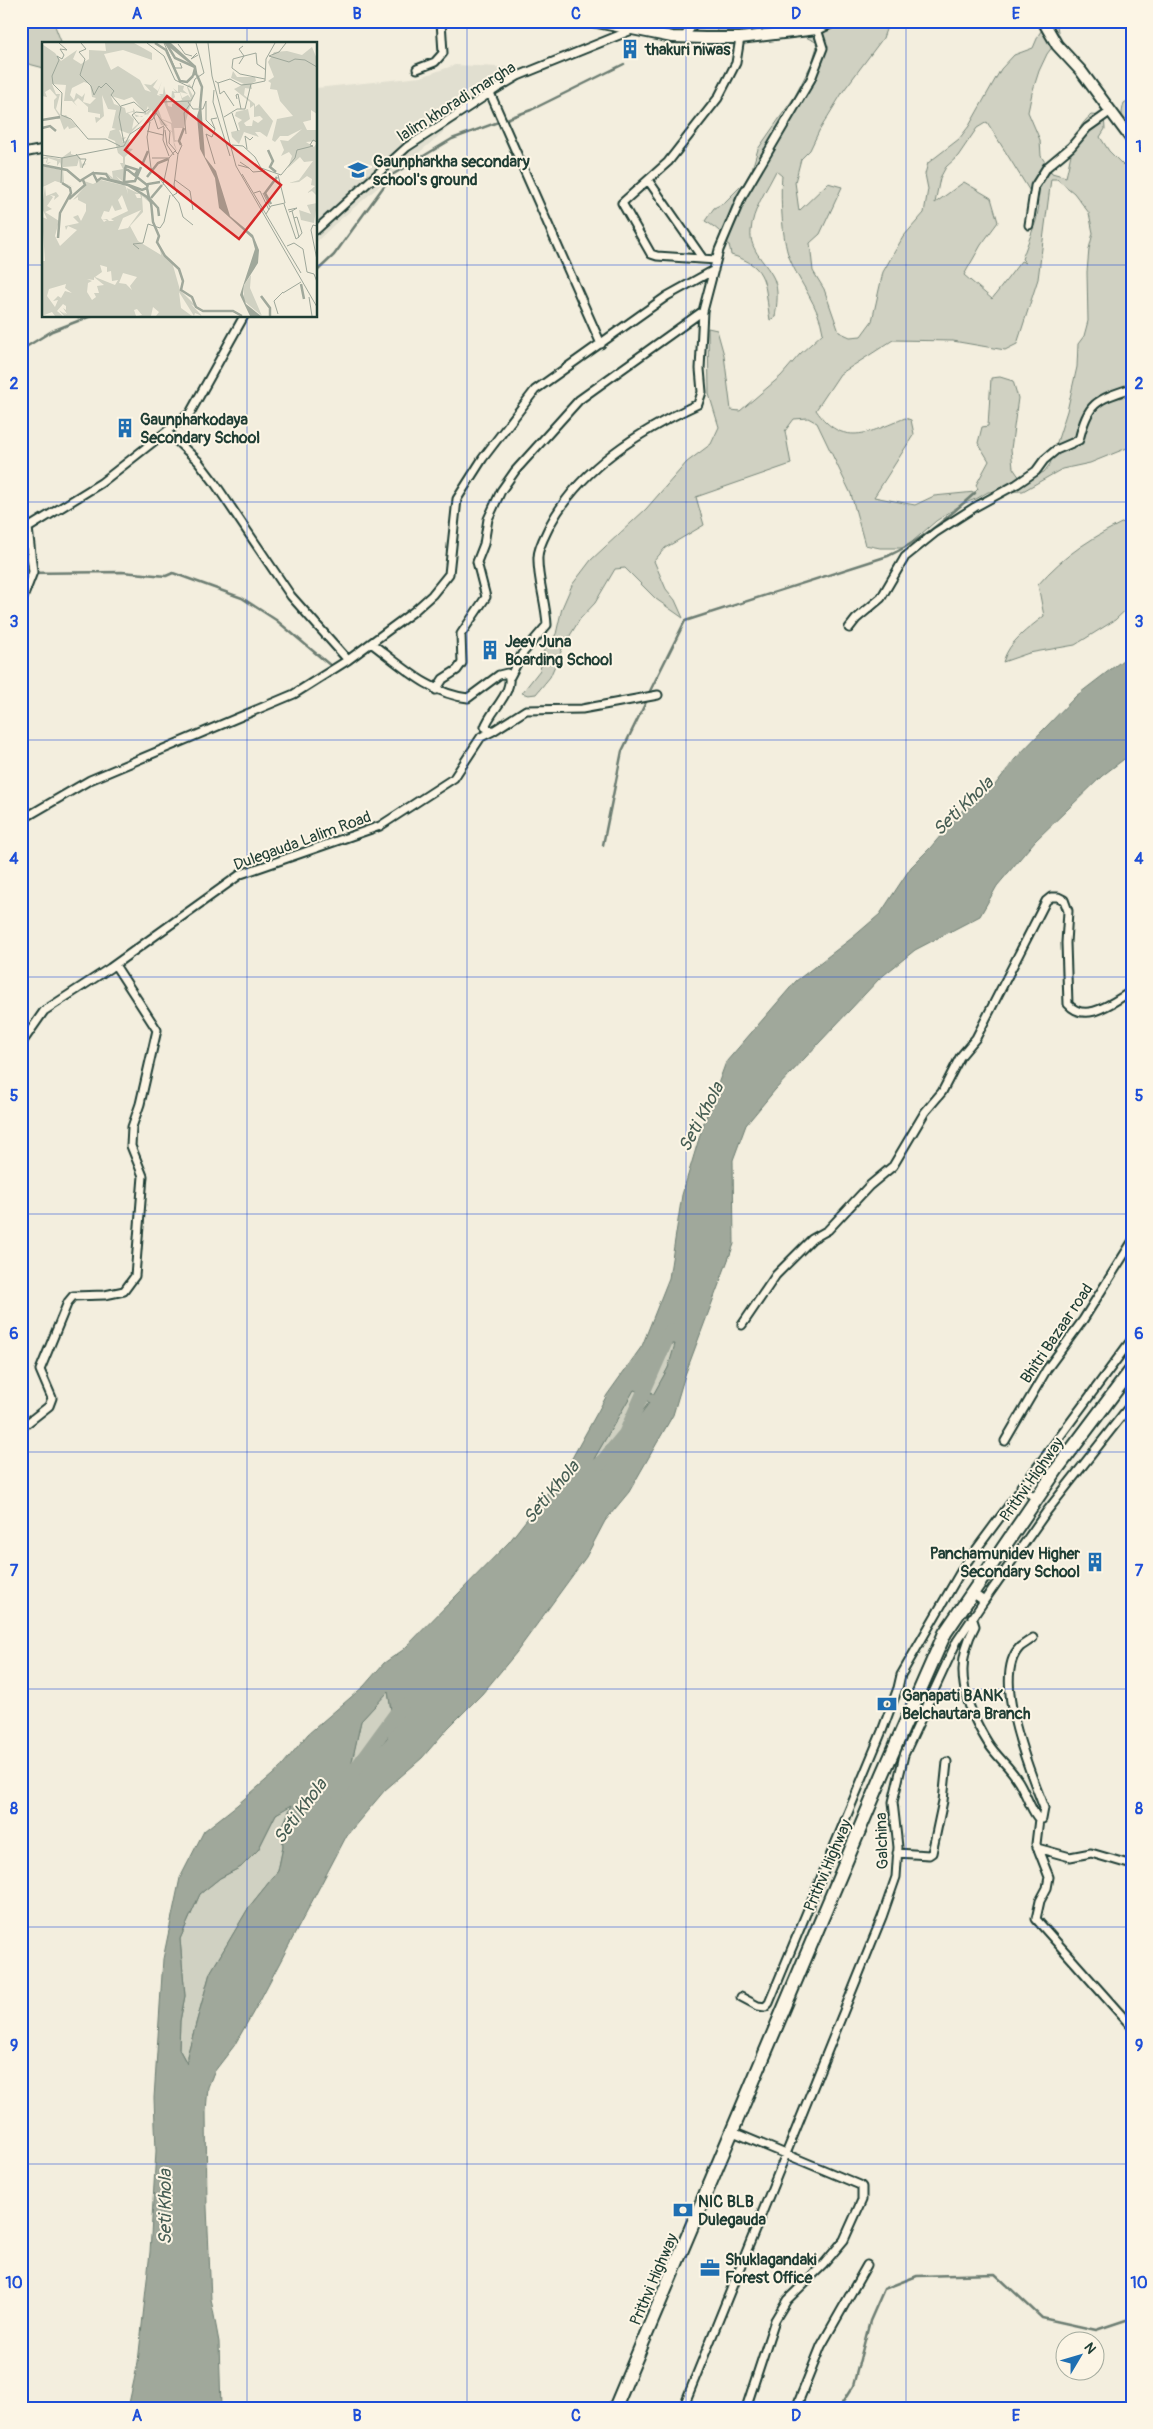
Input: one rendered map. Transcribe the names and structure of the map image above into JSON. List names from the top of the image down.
{
  "streets": {
    "highway": ["Prithvi Highway"],
    "street": [
      "lalim khoradi margha",
      "Dulegauda Lalim Road",
      "Bhitri Bazaar road",
      "Galchina"
    ]
  },
  "water": ["Seti Khola"],
  "places": {
    "building": [
      "thakuri niwas",
      "Gaunpharkodaya Secondary School",
      "Jeev Juna Boarding School",
      "Panchamunidev Higher Secondary School"
    ],
    "school or university": ["Gaunpharkha secondary school's ground"],
    "bank": ["Ganapati BANK Belchautara Branch", "NIC BLB Dulegauda"],
    "office": ["Shuklagandaki Forest Office"]
  },
  "north": "top right",
  "grid": {
    "columns": [
      "A",
      "B",
      "C",
      "D",
      "E"
    ],
    "rows": [
      "1",
      "2",
      "3",
      "4",
      "5",
      "6",
      "7",
      "8",
      "9",
      "10"
    ]
  }
}
